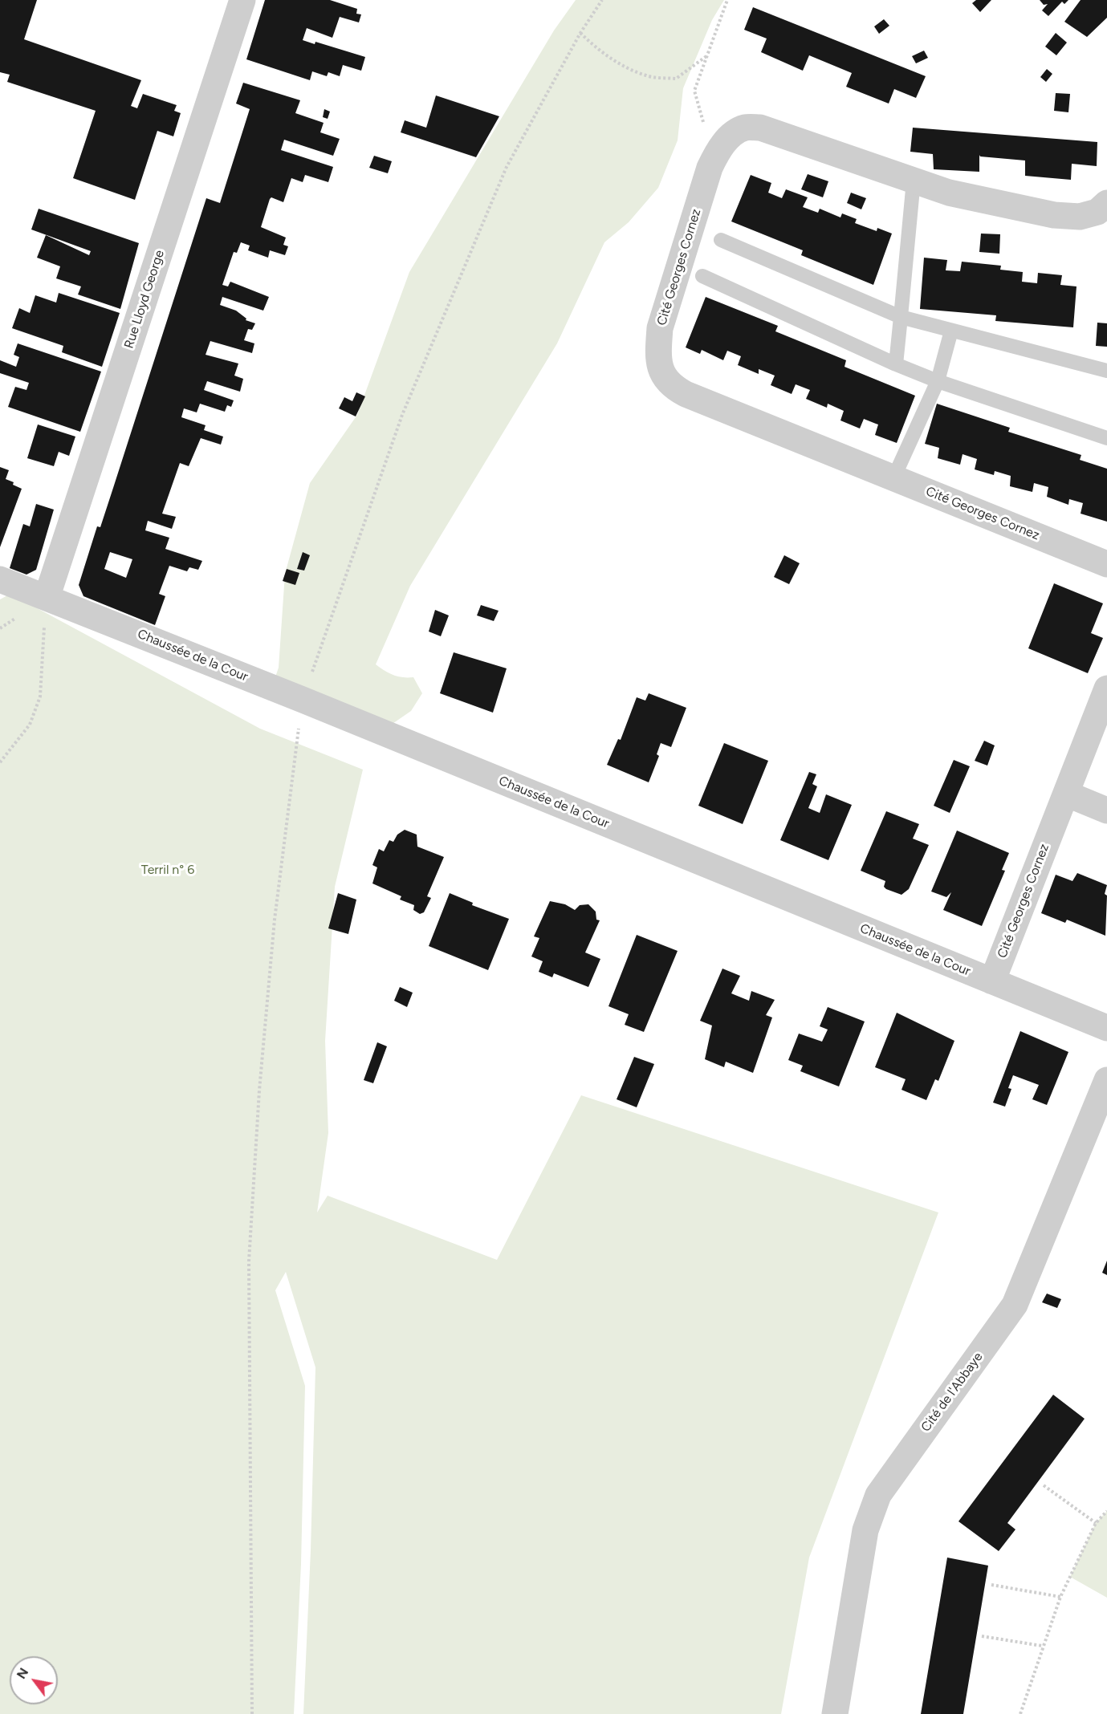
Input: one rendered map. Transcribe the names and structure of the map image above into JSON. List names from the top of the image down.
{
  "streets": {
    "street": [
      "Cité Georges Cornez",
      "Rue Lloyd George",
      "Chaussée de la Cour",
      "Cité de l'Abbaye"
    ]
  },
  "crossings": [
    ["Cité Georges Cornez", "Chaussée de la Cour"],
    ["Rue Lloyd George", "Chaussée de la Cour"]
  ],
  "parks": ["Terril n° 6"],
  "north": "top left"
}
